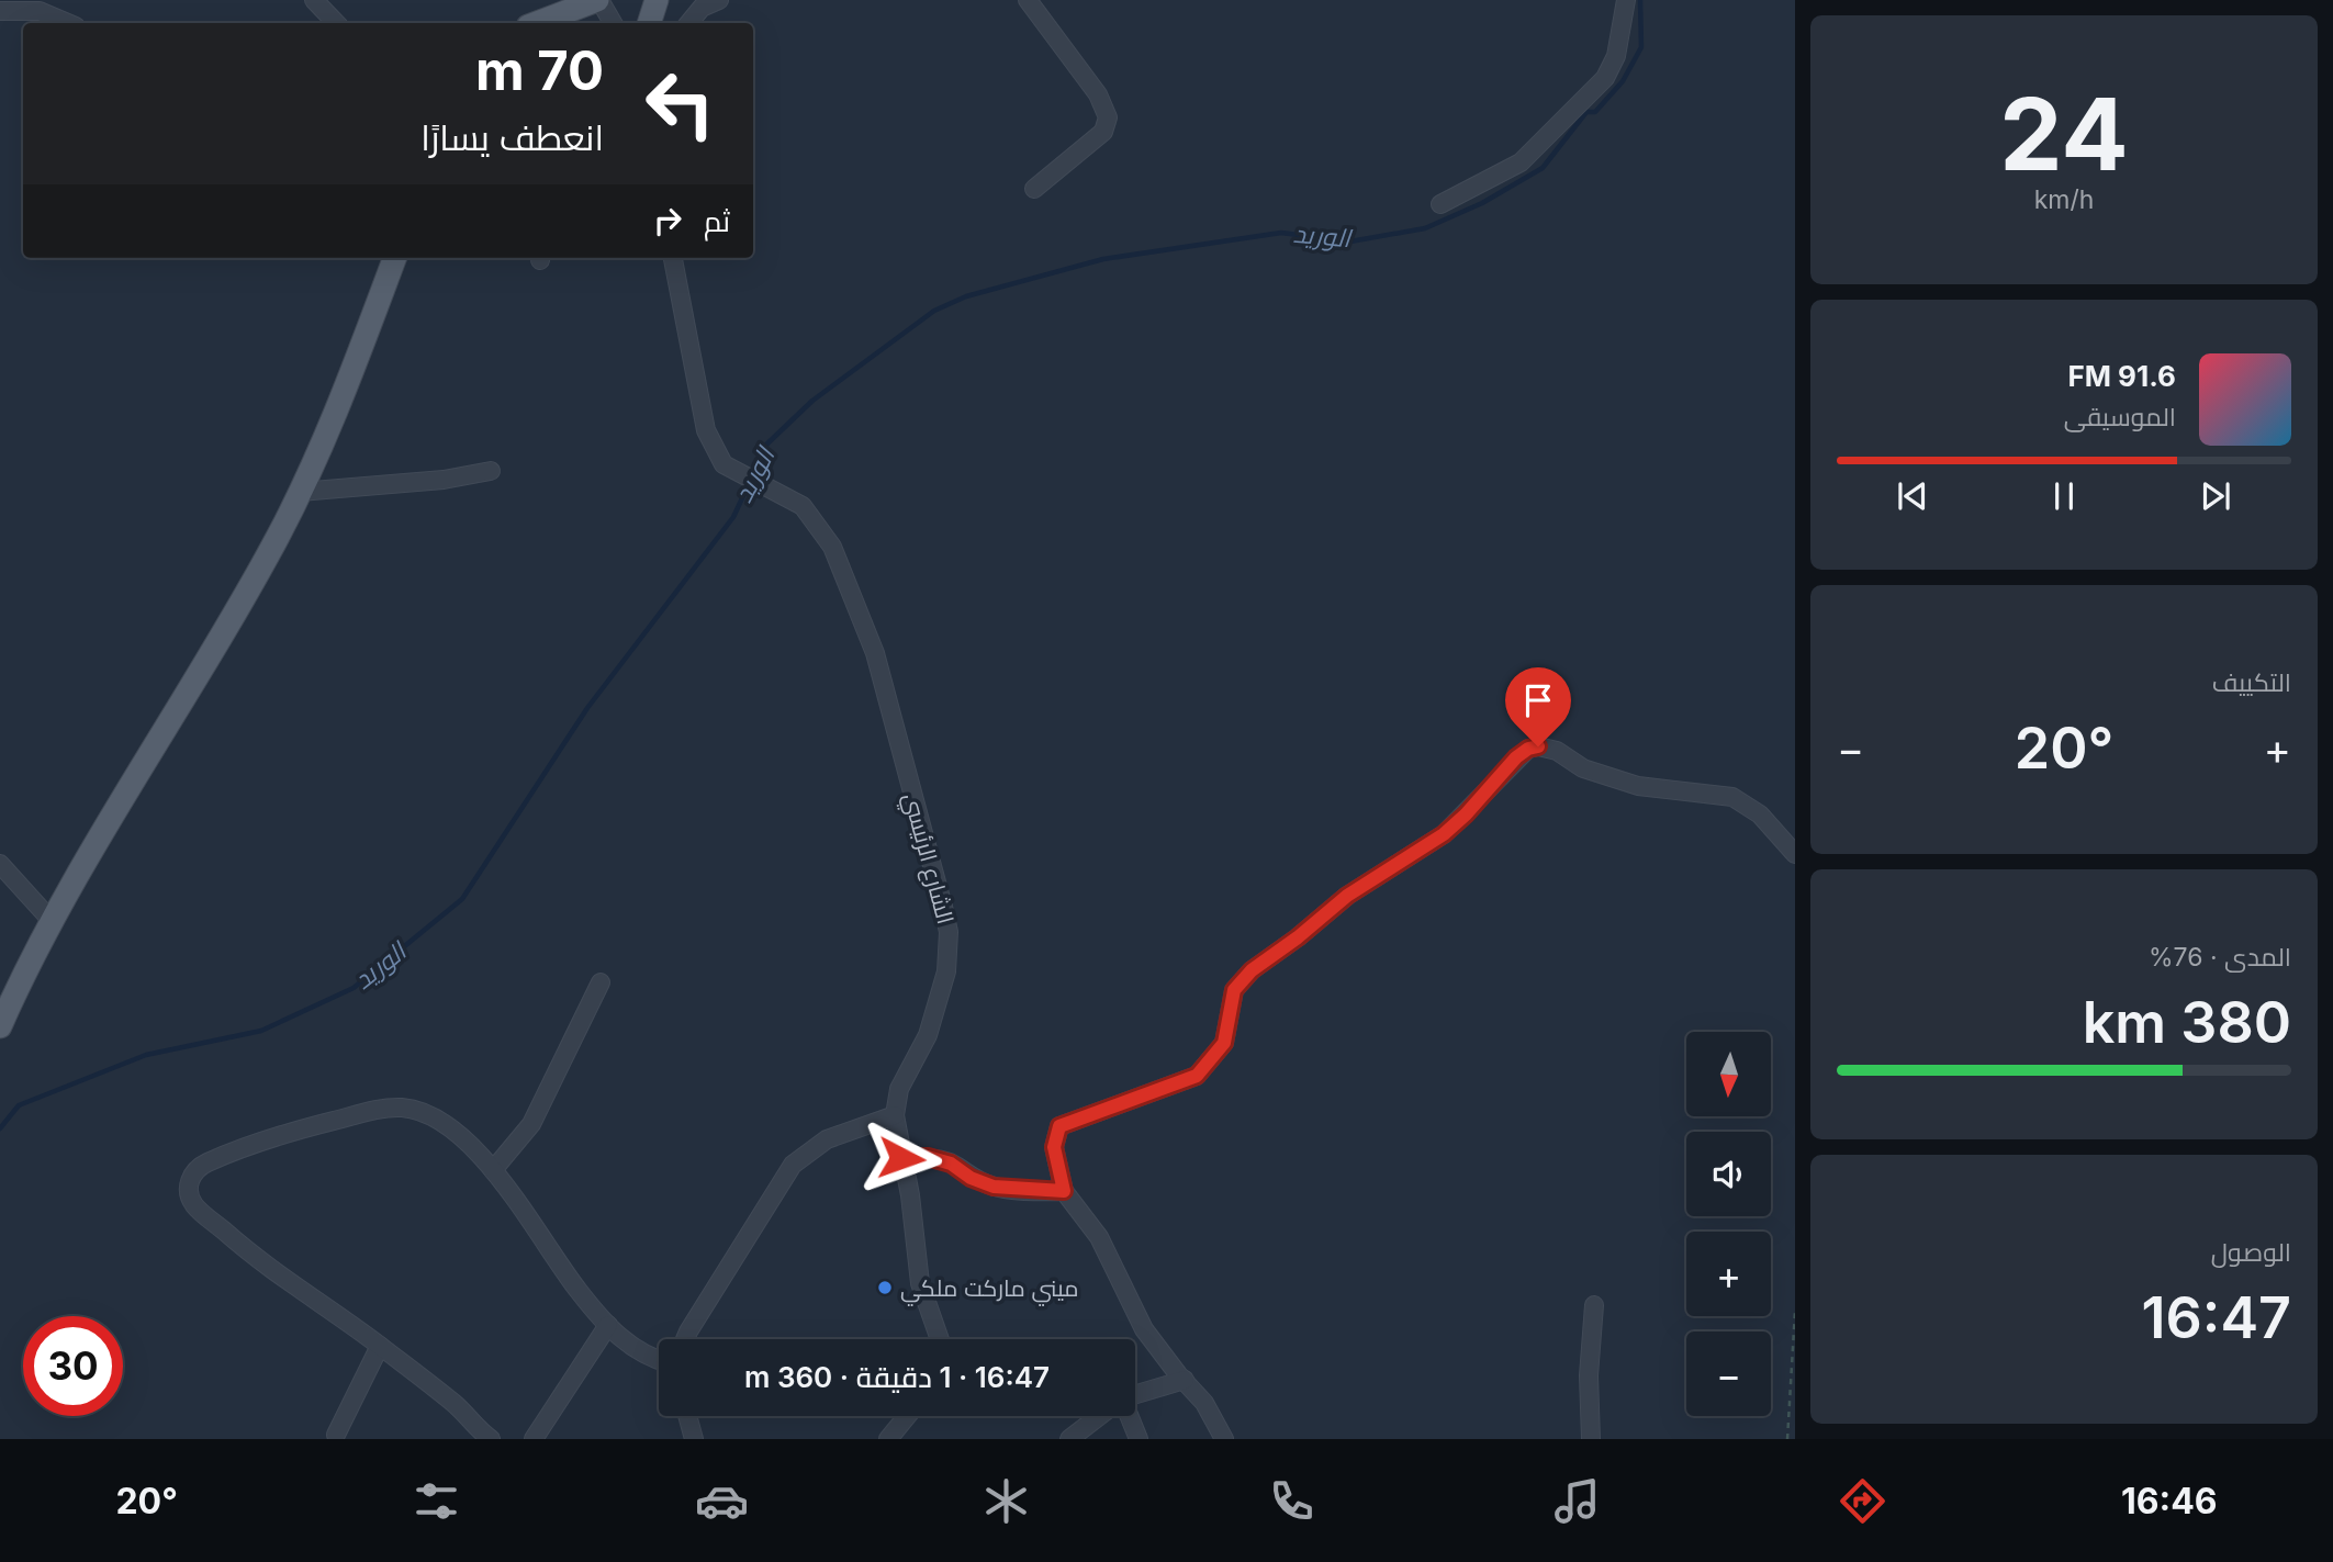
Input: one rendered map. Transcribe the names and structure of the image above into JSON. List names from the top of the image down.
{
  "streets": {
    "street": ["الشارع الرئيسي"]
  },
  "water": ["الوريد"],
  "places": ["ميني ماركت ملكي"],
  "north": "bottom",
  "page": {
    "tile": [
      ["24", "km/h"],
      "التكييف",
      ["المدى · 76%", "380 km"],
      ["الوصول", "16:47"]
    ],
    "turn": ["70 m", "انعطف يسارًا"],
    "then": "ثم",
    "song": ["91.6 FM", "الموسيقى"],
    "heat": ["−", "20°", "+"],
    "map_buttons": ["+", "−"],
    "limit": "30",
    "trip": "16:47 · 1 دقيقة · 360 m",
    "tabs": ["16:46", "20°"]
  }
}
